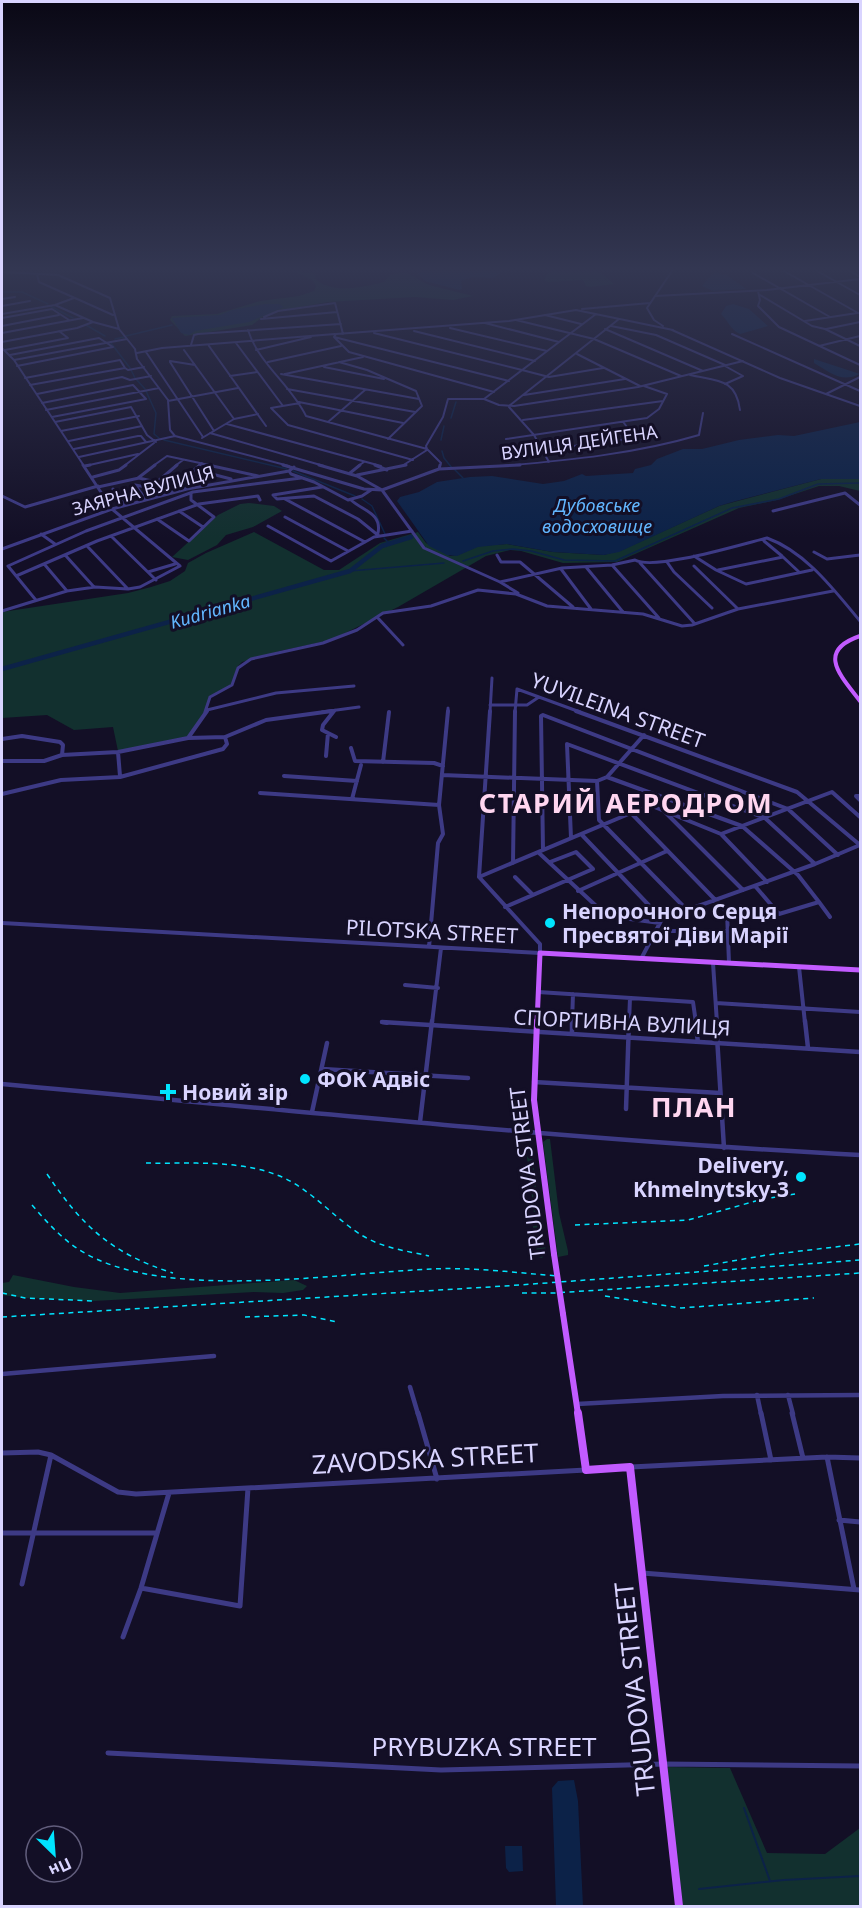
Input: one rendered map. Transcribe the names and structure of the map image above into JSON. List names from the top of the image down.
{
  "streets": {
    "main road": ["PILOTSKA STREET", "TRUDOVA STREET", "ZAVODSKA STREET"],
    "street": [
      "ВУЛИЦЯ ДЕЙГЕНА",
      "ЗАЯРНА ВУЛИЦЯ",
      "YUVILEINA STREET",
      "СПОРТИВНА ВУЛИЦЯ",
      "PRYBUZKA STREET"
    ]
  },
  "crossings": [
    ["PILOTSKA STREET", "TRUDOVA STREET"],
    ["СПОРТИВНА ВУЛИЦЯ", "TRUDOVA STREET"],
    ["TRUDOVA STREET", "ZAVODSKA STREET"],
    ["TRUDOVA STREET", "PRYBUZKA STREET"]
  ],
  "districts": ["СТАРИЙ АЕРОДРОМ", "ПЛАН"],
  "water": ["Дубовське водосховище", "Kudrianka"],
  "places": {
    "other": ["Непорочного Серця Пресвятої Діви Марії", "ФОК Адвіс", "Delivery, Khmelnytsky-3"],
    "health": ["Новий зір"]
  },
  "north": "bottom right"
}
